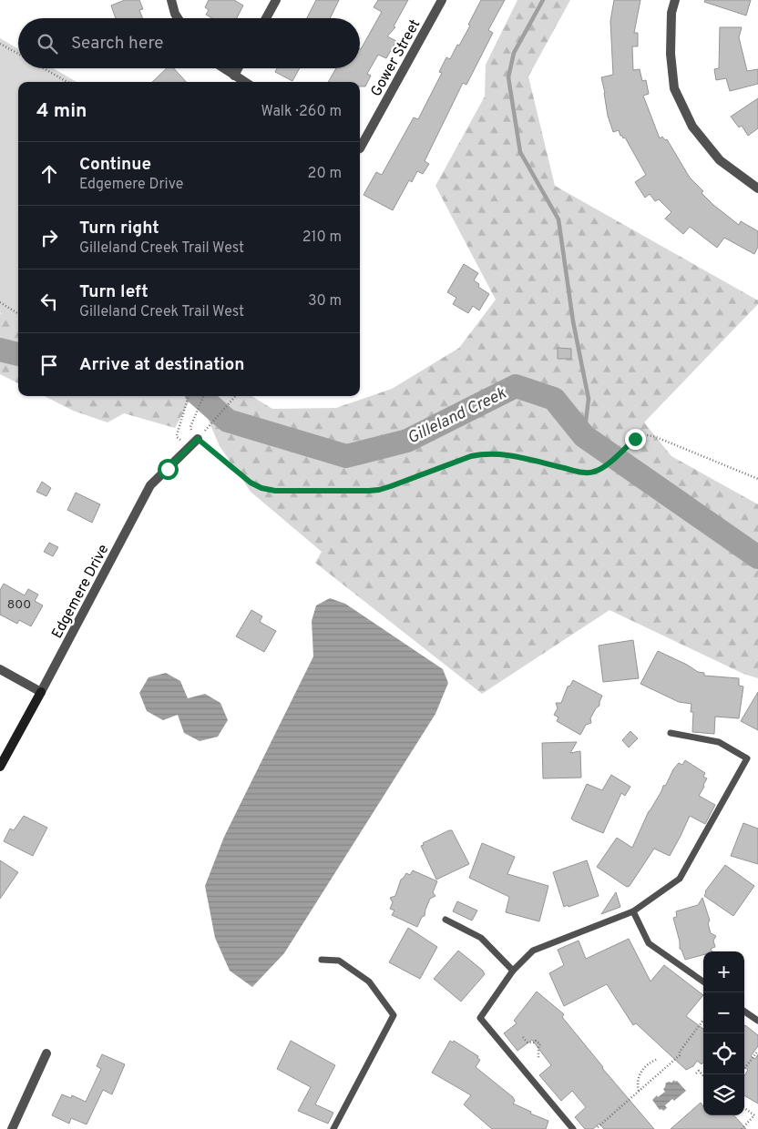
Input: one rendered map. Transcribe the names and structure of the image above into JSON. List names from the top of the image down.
{
  "streets": {
    "street": ["Gower Street", "Edgemere Drive"]
  },
  "water": ["Gilleland Creek"],
  "house_numbers": ["800"],
  "page": {
    "search": "Search here",
    "heading": ["4 min", "Walk · 260 m"],
    "list": [
      ["Continue", "Edgemere Drive", "20 m"],
      ["Turn right", "Gilleland Creek Trail West", "210 m"],
      ["Turn left", "Gilleland Creek Trail West", "30 m"],
      "Arrive at destination"
    ],
    "map_buttons": ["+", "−"]
  }
}
